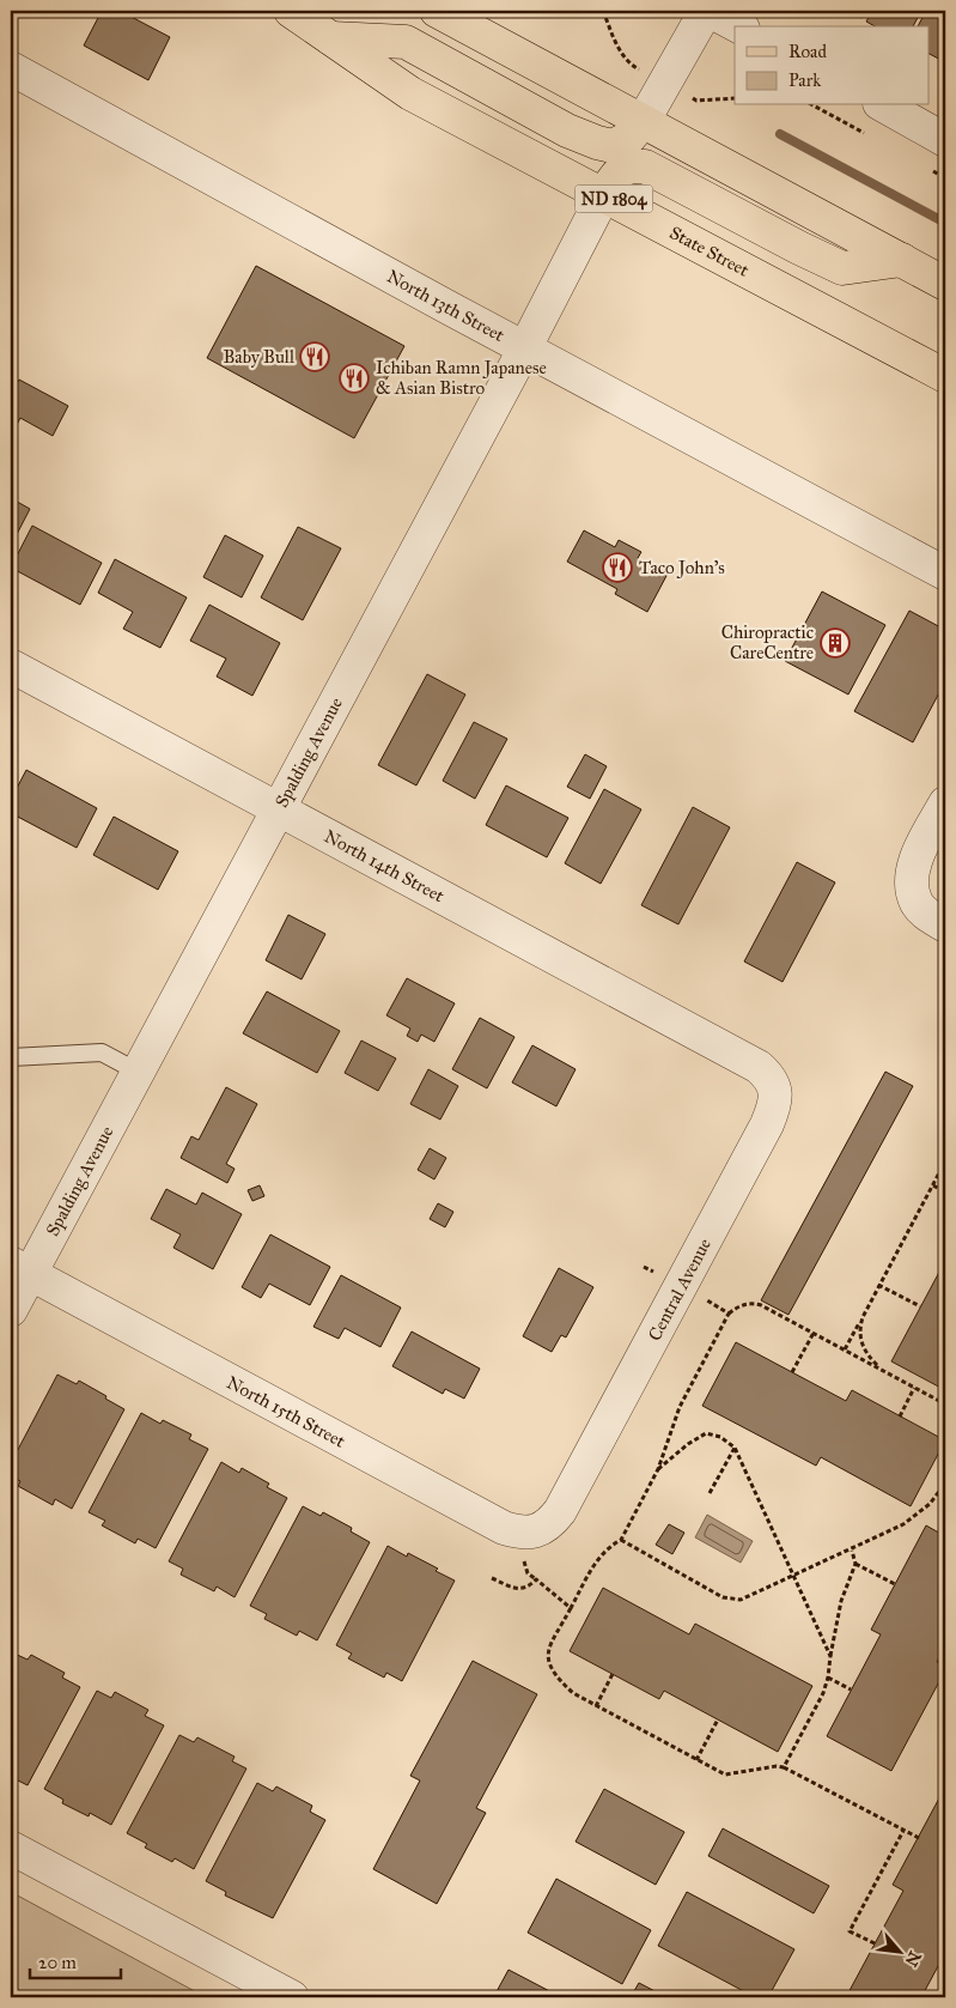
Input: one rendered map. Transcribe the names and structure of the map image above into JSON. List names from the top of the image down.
{
  "streets": {
    "main road": ["ND 1804", "State Street"],
    "street": [
      "North 13th Street",
      "Spalding Avenue",
      "North 14th Street",
      "Central Avenue",
      "North 15th Street"
    ]
  },
  "crossings": [
    ["State Street", "Spalding Avenue"],
    ["North 13th Street", "Spalding Avenue"],
    ["Spalding Avenue", "North 14th Street"],
    ["Spalding Avenue", "North 15th Street"],
    ["North 14th Street", "Central Avenue"],
    ["Central Avenue", "North 15th Street"]
  ],
  "places": {
    "restaurant": ["Baby Bull", "Ichiban Ramn Japanese & Asian Bistro", "Taco John's"],
    "building": ["Chiropractic CareCentre"]
  },
  "legend": ["Road", "Park"],
  "scale_bar": "20 m",
  "north": "bottom right"
}
